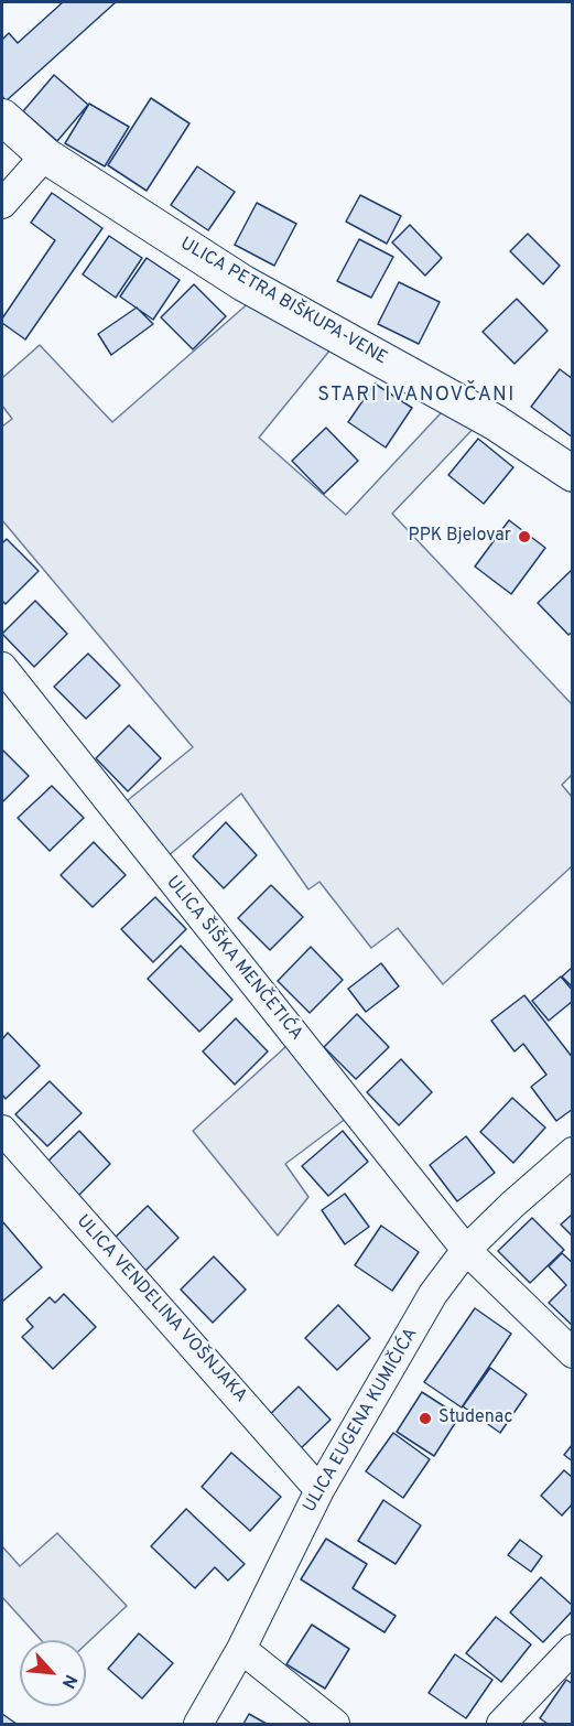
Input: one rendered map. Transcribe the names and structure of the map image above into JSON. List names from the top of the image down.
{
  "streets": {
    "main road": ["ULICA PETRA BIŠKUPA-VENE"],
    "street": ["ULICA ŠIŠKA MENČETIĆA", "ULICA VENDELINA VOŠNJAKA", "ULICA EUGENA KUMIČIĆA"]
  },
  "crossings": [
    ["ULICA ŠIŠKA MENČETIĆA", "ULICA EUGENA KUMIČIĆA"],
    ["ULICA VENDELINA VOŠNJAKA", "ULICA EUGENA KUMIČIĆA"]
  ],
  "districts": ["STARI IVANOVČANI"],
  "places": ["PPK Bjelovar", "Studenac"],
  "north": "bottom right"
}
